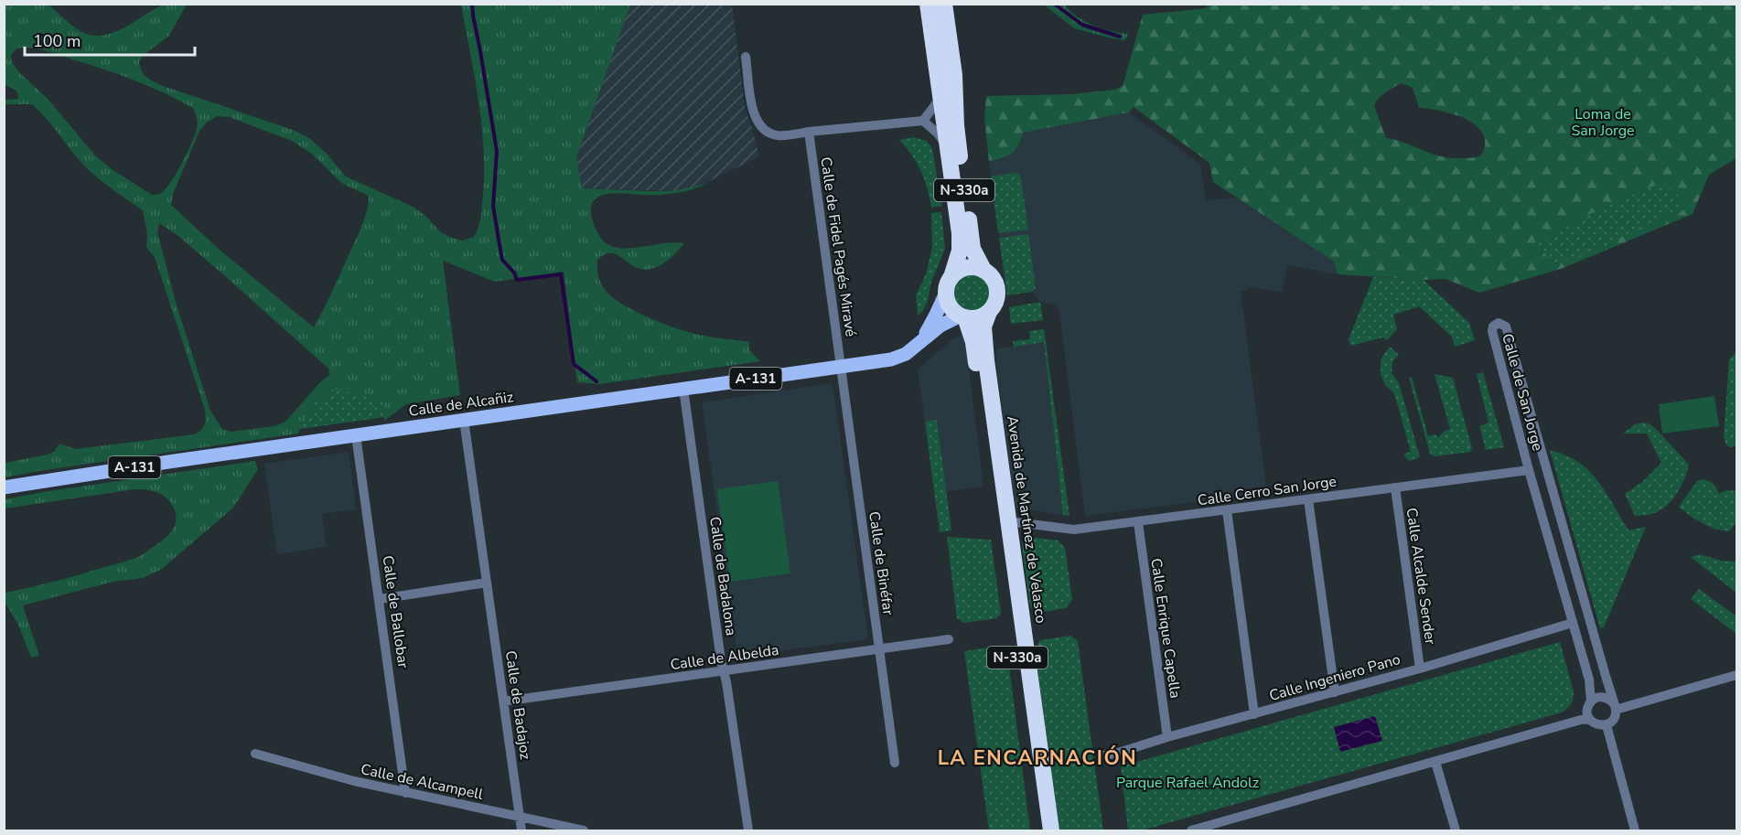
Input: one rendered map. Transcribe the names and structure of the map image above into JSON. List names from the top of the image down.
{
  "streets": {
    "highway": ["N-330a", "Avenida de Martínez de Velasco"],
    "main road": ["A-131", "Calle de Alcañiz"],
    "street": [
      "Calle de Fidel Pagés Miravé",
      "Calle de San Jorge",
      "Calle Cerro San Jorge",
      "Calle de Binéfar",
      "Calle de Badalona",
      "Calle Alcalde Sender",
      "Calle de Ballobar",
      "Calle Enrique Capella",
      "Calle de Albelda",
      "Calle Ingeniero Pano",
      "Calle de Badajoz",
      "Calle de Alcampell"
    ]
  },
  "crossings": [
    ["N-330a", "Calle de Alcañiz"],
    ["N-330a", "Avenida de Martínez de Velasco"],
    ["Calle de Fidel Pagés Miravé", "Calle de Alcañiz"],
    ["Calle de Fidel Pagés Miravé", "Calle de Binéfar"],
    ["Calle de San Jorge", "Calle Cerro San Jorge"],
    ["Calle de San Jorge", "Calle Ingeniero Pano"],
    ["Calle de Alcañiz", "Avenida de Martínez de Velasco"],
    ["Calle de Alcañiz", "Calle de Binéfar"],
    ["Calle de Alcañiz", "Calle de Badalona"],
    ["Calle de Alcañiz", "Calle de Ballobar"],
    ["Calle de Alcañiz", "Calle de Badajoz"],
    ["Calle Cerro San Jorge", "Avenida de Martínez de Velasco"],
    ["Calle Cerro San Jorge", "Calle Alcalde Sender"],
    ["Calle Cerro San Jorge", "Calle Enrique Capella"],
    ["Calle de Binéfar", "Calle de Albelda"],
    ["Calle de Badalona", "Calle de Albelda"],
    ["Calle Alcalde Sender", "Calle Ingeniero Pano"],
    ["Calle de Ballobar", "Calle de Alcampell"],
    ["Calle Enrique Capella", "Calle Ingeniero Pano"],
    ["Calle de Albelda", "Calle de Badajoz"],
    ["Calle de Badajoz", "Calle de Alcampell"]
  ],
  "districts": ["LA ENCARNACIÓN"],
  "parks": ["Loma de San Jorge", "Parque Rafael Andolz"],
  "scale_bar": "100 m"
}
